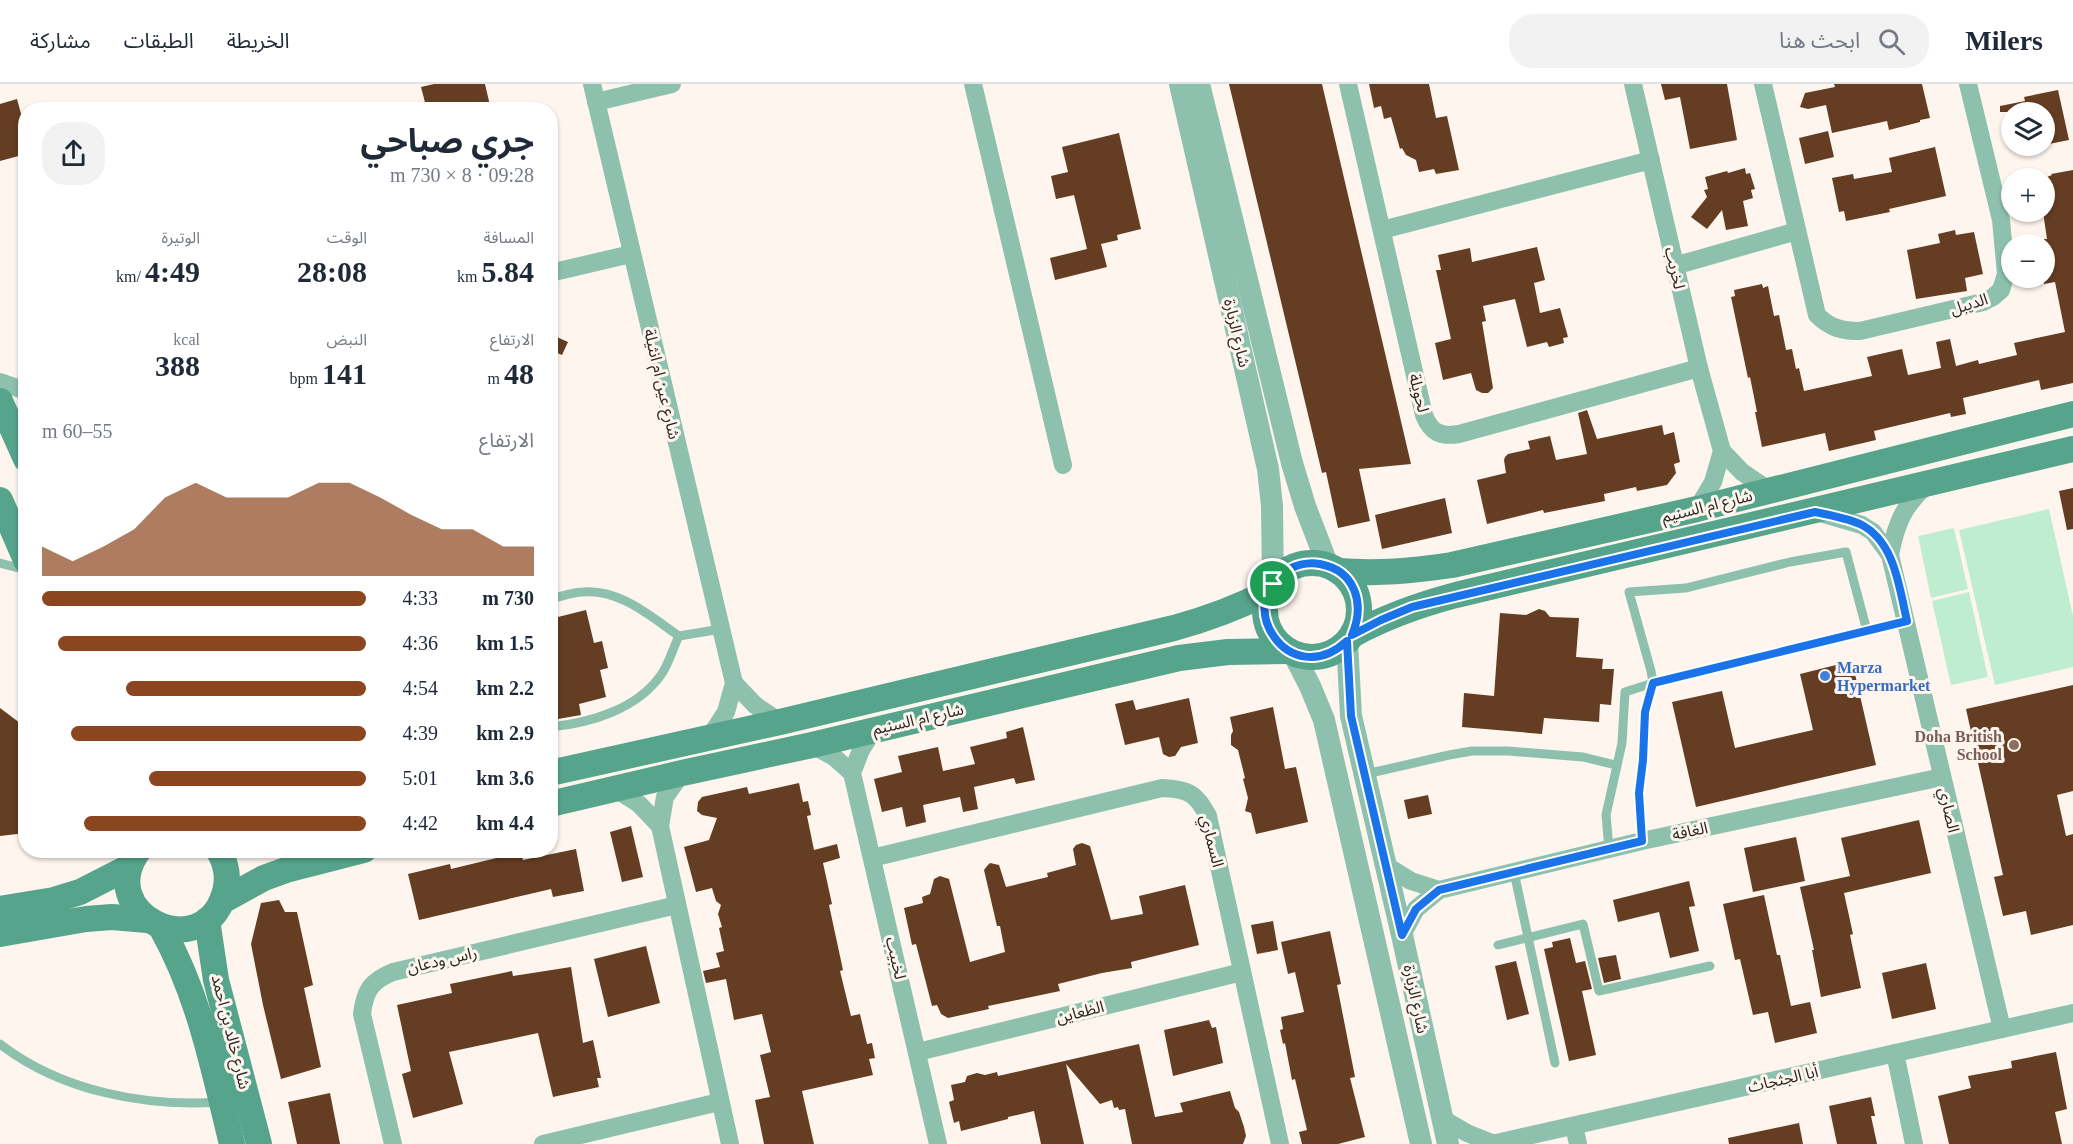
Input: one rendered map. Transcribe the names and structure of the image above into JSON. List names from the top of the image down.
{
  "streets": {
    "main road": ["شارع ام السنيم", "شارع خالد بن احمد"],
    "street": [
      "لخريب",
      "الديبل",
      "شارع الزبارة",
      "شارع عين ام انثيلة",
      "لحويلة",
      "الصاري",
      "الغافة",
      "السماري",
      "لخبيب",
      "راس ودعان",
      "الظعاين",
      "أبا الجثجاث"
    ]
  },
  "crossings": [
    ["لخريب", "لحويلة"],
    ["لخريب", "شارع ام السنيم"],
    ["شارع الزبارة", "شارع ام السنيم"],
    ["شارع الزبارة", "الغافة"],
    ["شارع الزبارة", "أبا الجثجاث"],
    ["شارع عين ام انثيلة", "شارع ام السنيم"],
    ["شارع ام السنيم", "الصاري"],
    ["الصاري", "الغافة"],
    ["الصاري", "أبا الجثجاث"],
    ["السماري", "لخبيب"],
    ["السماري", "الظعاين"],
    ["لخبيب", "الظعاين"]
  ],
  "places": ["Marza Hypermarket", "Doha British School"],
  "page": {
    "header": "Milers",
    "search": "ابحث هنا",
    "nav": ["الخريطة", "الطبقات", "مشاركة"],
    "map_buttons": ["+", "−"],
    "heading": ["جري صباحي", "09:28 · 8 × 730 m"],
    "stats": [
      ["المسافة", "5.84 km"],
      ["الوقت", "28:08"],
      ["الوتيرة", "4:49 /km"],
      ["الارتفاع", "48 m"],
      ["النبض", "141 bpm"],
      ["kcal", "388"]
    ],
    "chart": ["الارتفاع", "55–60 m"],
    "list": [
      {
        "name": "730 m",
        "note": "4:33"
      },
      {
        "name": "1.5 km",
        "note": "4:36"
      },
      {
        "name": "2.2 km",
        "note": "4:54"
      },
      {
        "name": "2.9 km",
        "note": "4:39"
      },
      {
        "name": "3.6 km",
        "note": "5:01"
      },
      {
        "name": "4.4 km",
        "note": "4:42"
      }
    ]
  }
}
